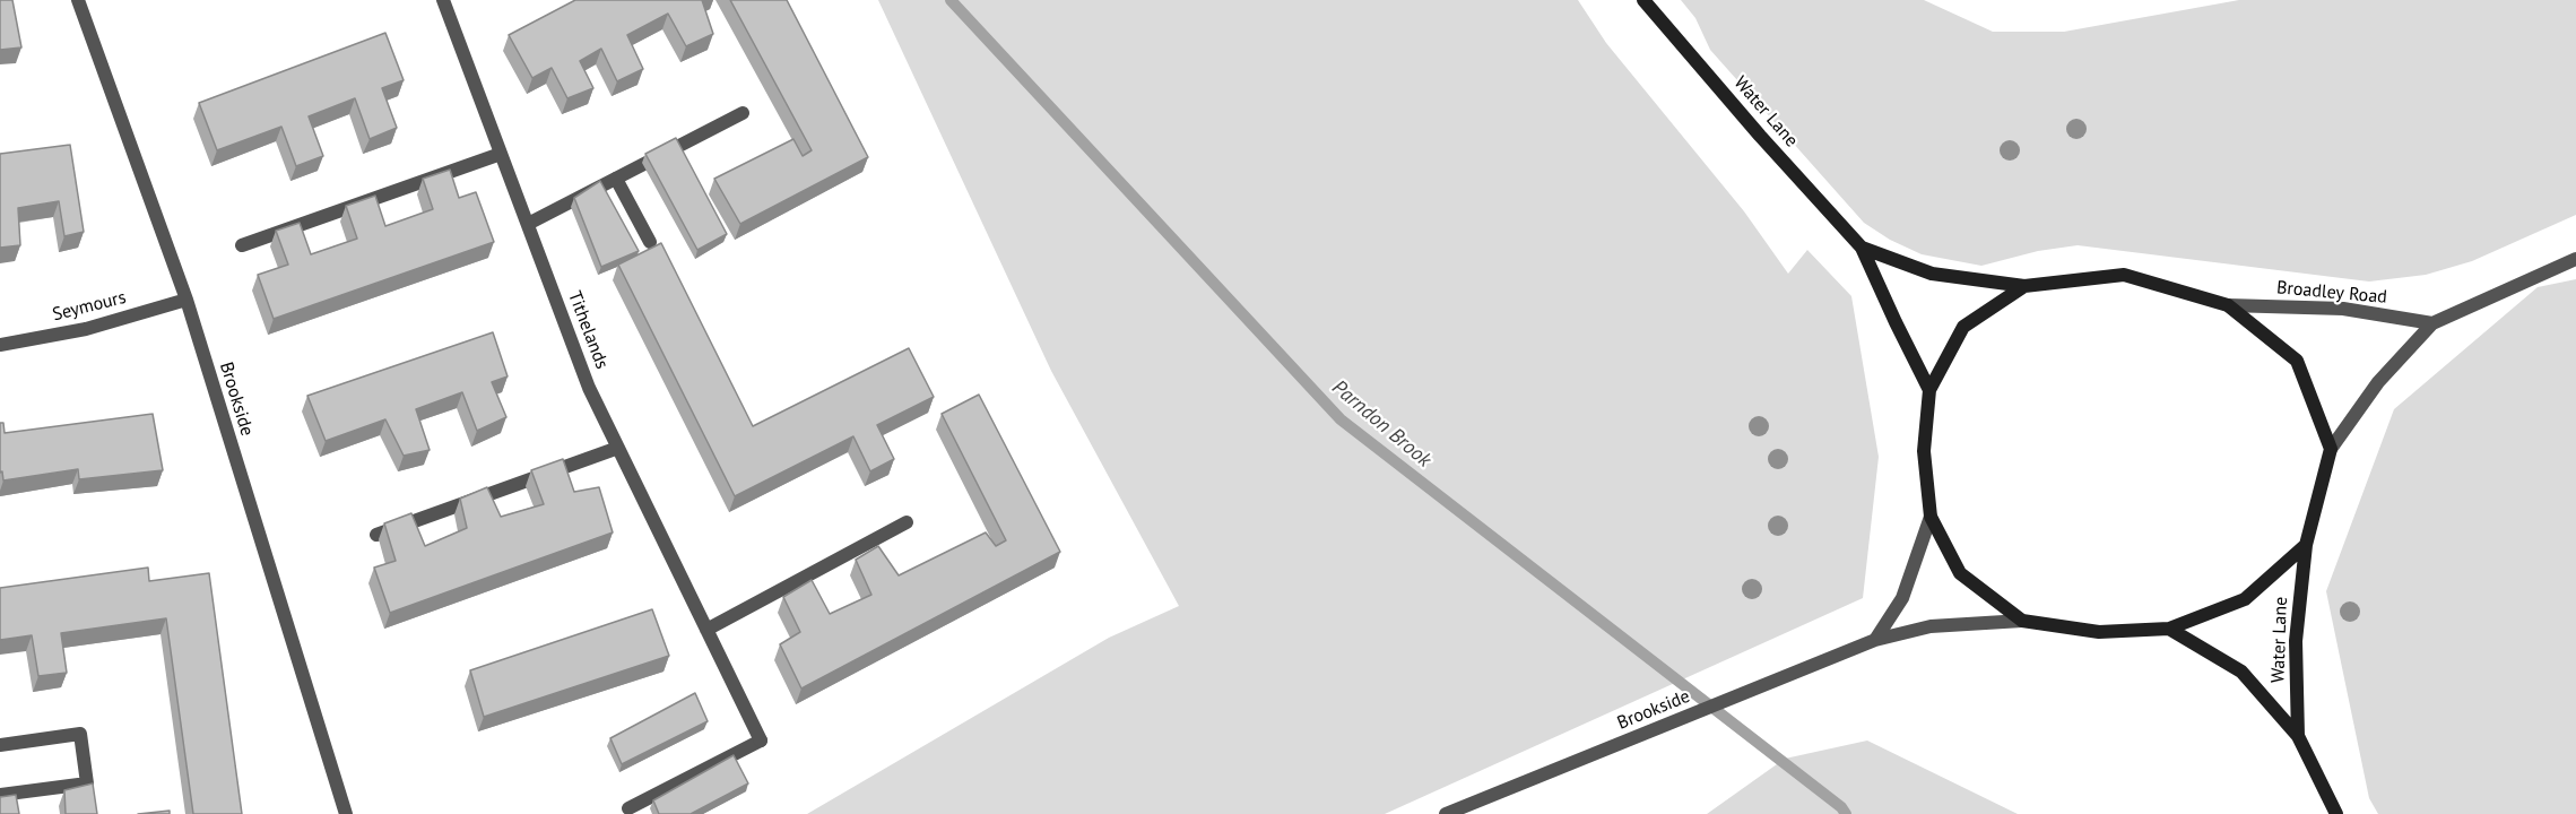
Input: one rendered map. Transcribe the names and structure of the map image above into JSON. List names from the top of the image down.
{
  "streets": {
    "main road": ["Water Lane"],
    "street": [
      "Broadley Road",
      "Seymours",
      "Tithelands",
      "Brookside"
    ]
  },
  "crossings": [
    ["Seymours", "Brookside"]
  ],
  "water": ["Parndon Brook"]
}
